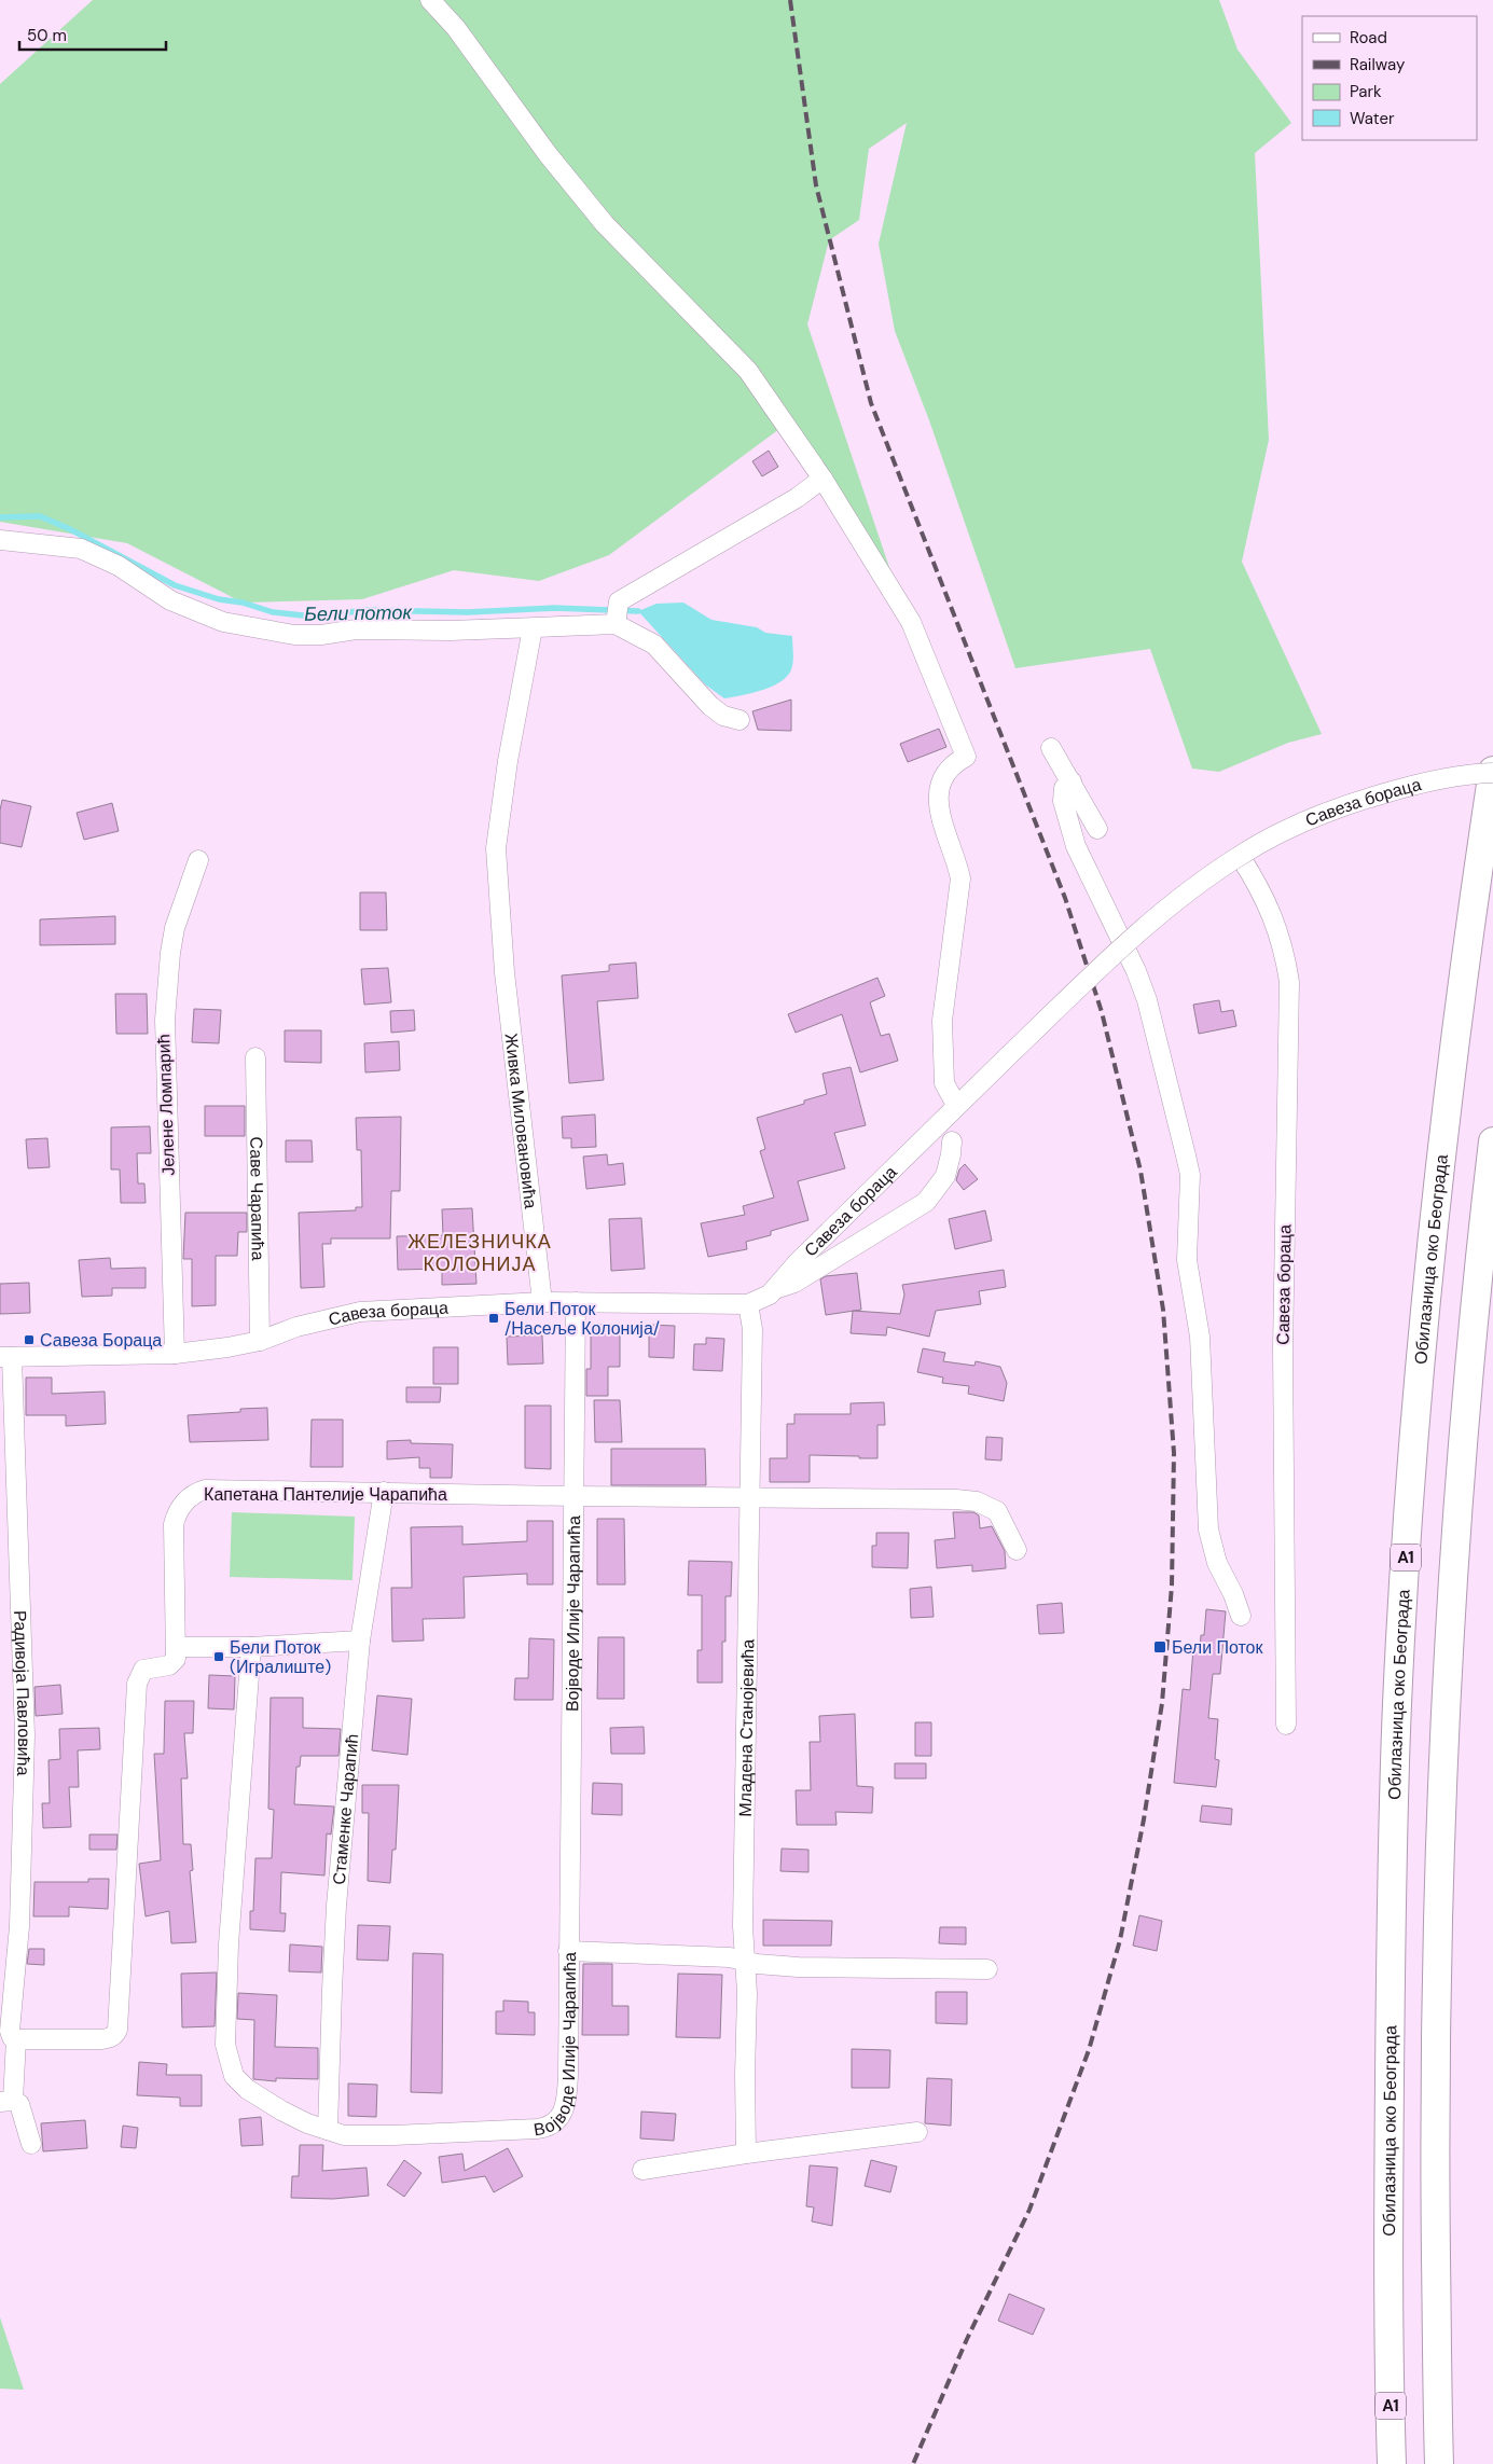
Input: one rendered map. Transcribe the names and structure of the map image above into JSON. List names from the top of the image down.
{
  "streets": {
    "highway": ["Обилазница око Београда", "A1"],
    "street": [
      "Савеза бораца",
      "Јелене Ломпарић",
      "Живка Миловановића",
      "Саве Чарапића",
      "Капетана Пантелије Чарапића",
      "Војводе Илије Чарапића",
      "Радивоја Павловића",
      "Младена Станојевића",
      "Стаменке Чарапић"
    ]
  },
  "crossings": [
    ["Савеза бораца", "Јелене Ломпарић"],
    ["Савеза бораца", "Живка Миловановића"],
    ["Савеза бораца", "Саве Чарапића"],
    ["Савеза бораца", "Обилазница око Београда"],
    ["Савеза бораца", "Војводе Илије Чарапића"],
    ["Савеза бораца", "Радивоја Павловића"],
    ["Савеза бораца", "Младена Станојевића"],
    ["Капетана Пантелије Чарапића", "Војводе Илије Чарапића"],
    ["Капетана Пантелије Чарапића", "Младена Станојевића"],
    ["Капетана Пантелије Чарапића", "Стаменке Чарапић"],
    ["Војводе Илије Чарапића", "Стаменке Чарапић"]
  ],
  "districts": ["ЖЕЛЕЗНИЧКА КОЛОНИЈА"],
  "water": ["Бели поток"],
  "places": {
    "transit": [
      "Бели Поток /Насеље Колонија/",
      "Савеза Бораца",
      "Бели Поток",
      "Бели Поток (Игралиште)"
    ]
  },
  "legend": [
    "Road",
    "Railway",
    "Park",
    "Water"
  ],
  "scale_bar": "50 m"
}
